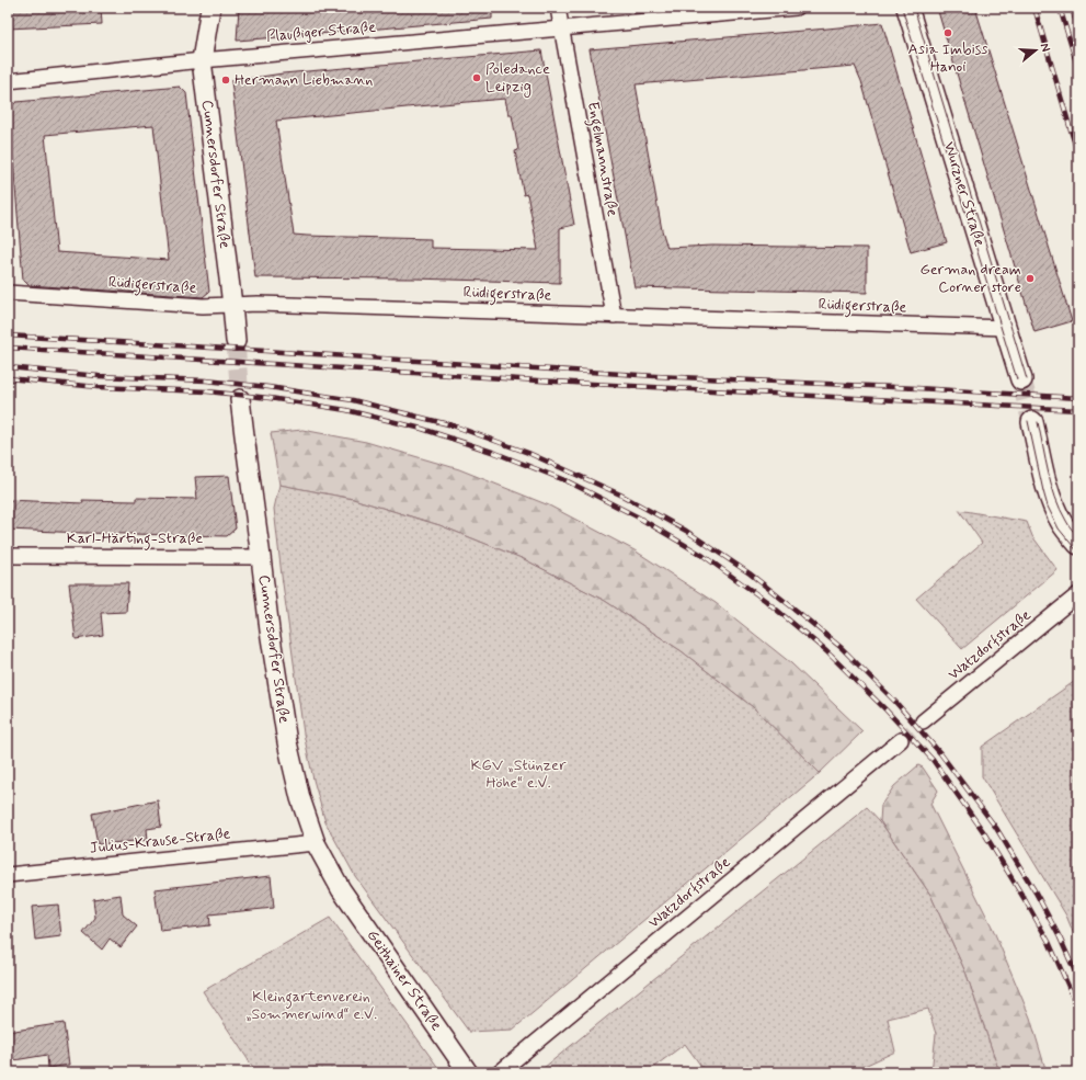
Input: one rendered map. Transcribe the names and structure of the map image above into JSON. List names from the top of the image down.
{
  "streets": {
    "main road": ["Wurzner Straße"],
    "street": [
      "Plaußiger Straße",
      "Engelmannstraße",
      "Cunnersdorfer Straße",
      "Rüdigerstraße",
      "Karl-Härting-Straße",
      "Watzdorfstraße",
      "Julius-Krause-Straße",
      "Geithainer Straße"
    ]
  },
  "crossings": [
    ["Plaußiger Straße", "Engelmannstraße"],
    ["Plaußiger Straße", "Cunnersdorfer Straße"],
    ["Engelmannstraße", "Rüdigerstraße"],
    ["Cunnersdorfer Straße", "Rüdigerstraße"],
    ["Cunnersdorfer Straße", "Karl-Härting-Straße"],
    ["Cunnersdorfer Straße", "Julius-Krause-Straße"],
    ["Cunnersdorfer Straße", "Geithainer Straße"],
    ["Wurzner Straße", "Rüdigerstraße"]
  ],
  "parks": ["KGV „Stünzer Höhe“ e.V.", "Kleingartenverein „Sommerwind“ e.V."],
  "places": [
    "Asia Imbiss Hanoi",
    "Poledance Leipzig",
    "Hermann Liebmann",
    "German dream Corner store"
  ],
  "north": "right"
}
